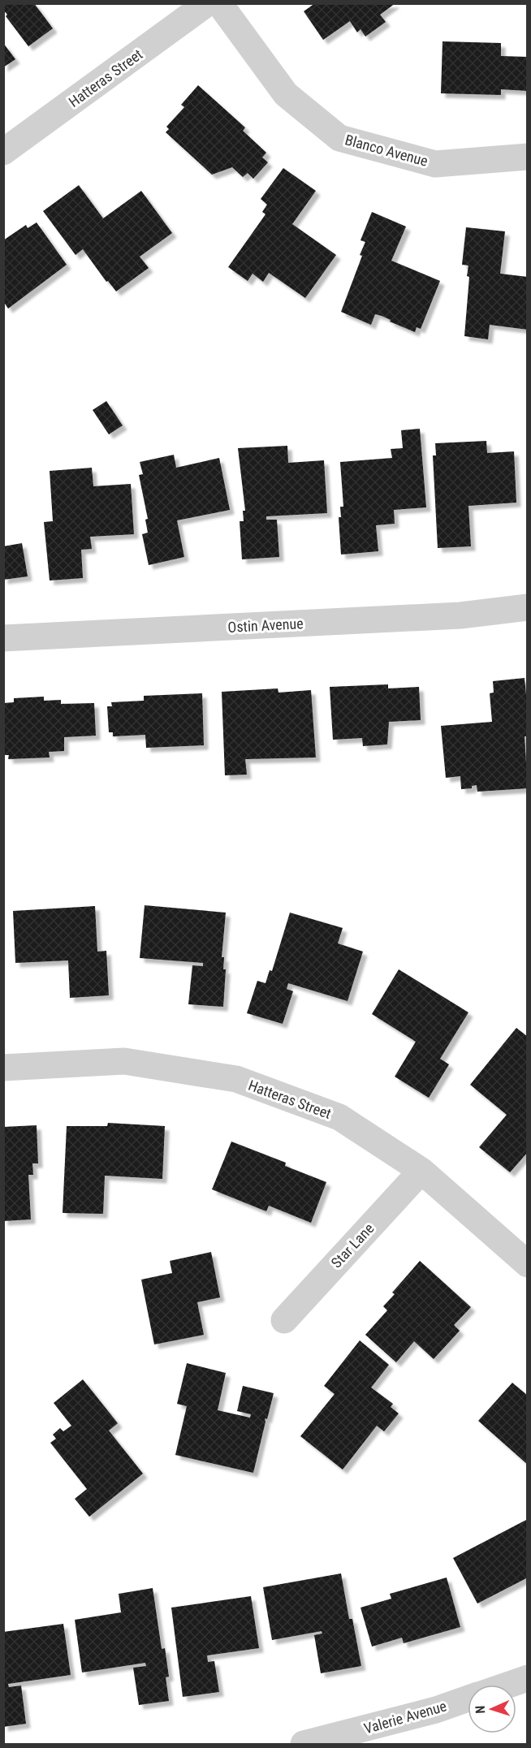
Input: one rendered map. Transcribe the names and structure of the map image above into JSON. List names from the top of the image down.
{
  "streets": {
    "street": [
      "Hatteras Street",
      "Blanco Avenue",
      "Ostin Avenue",
      "Star Lane",
      "Valerie Avenue"
    ]
  },
  "crossings": [
    ["Hatteras Street", "Star Lane"]
  ],
  "north": "left"
}
